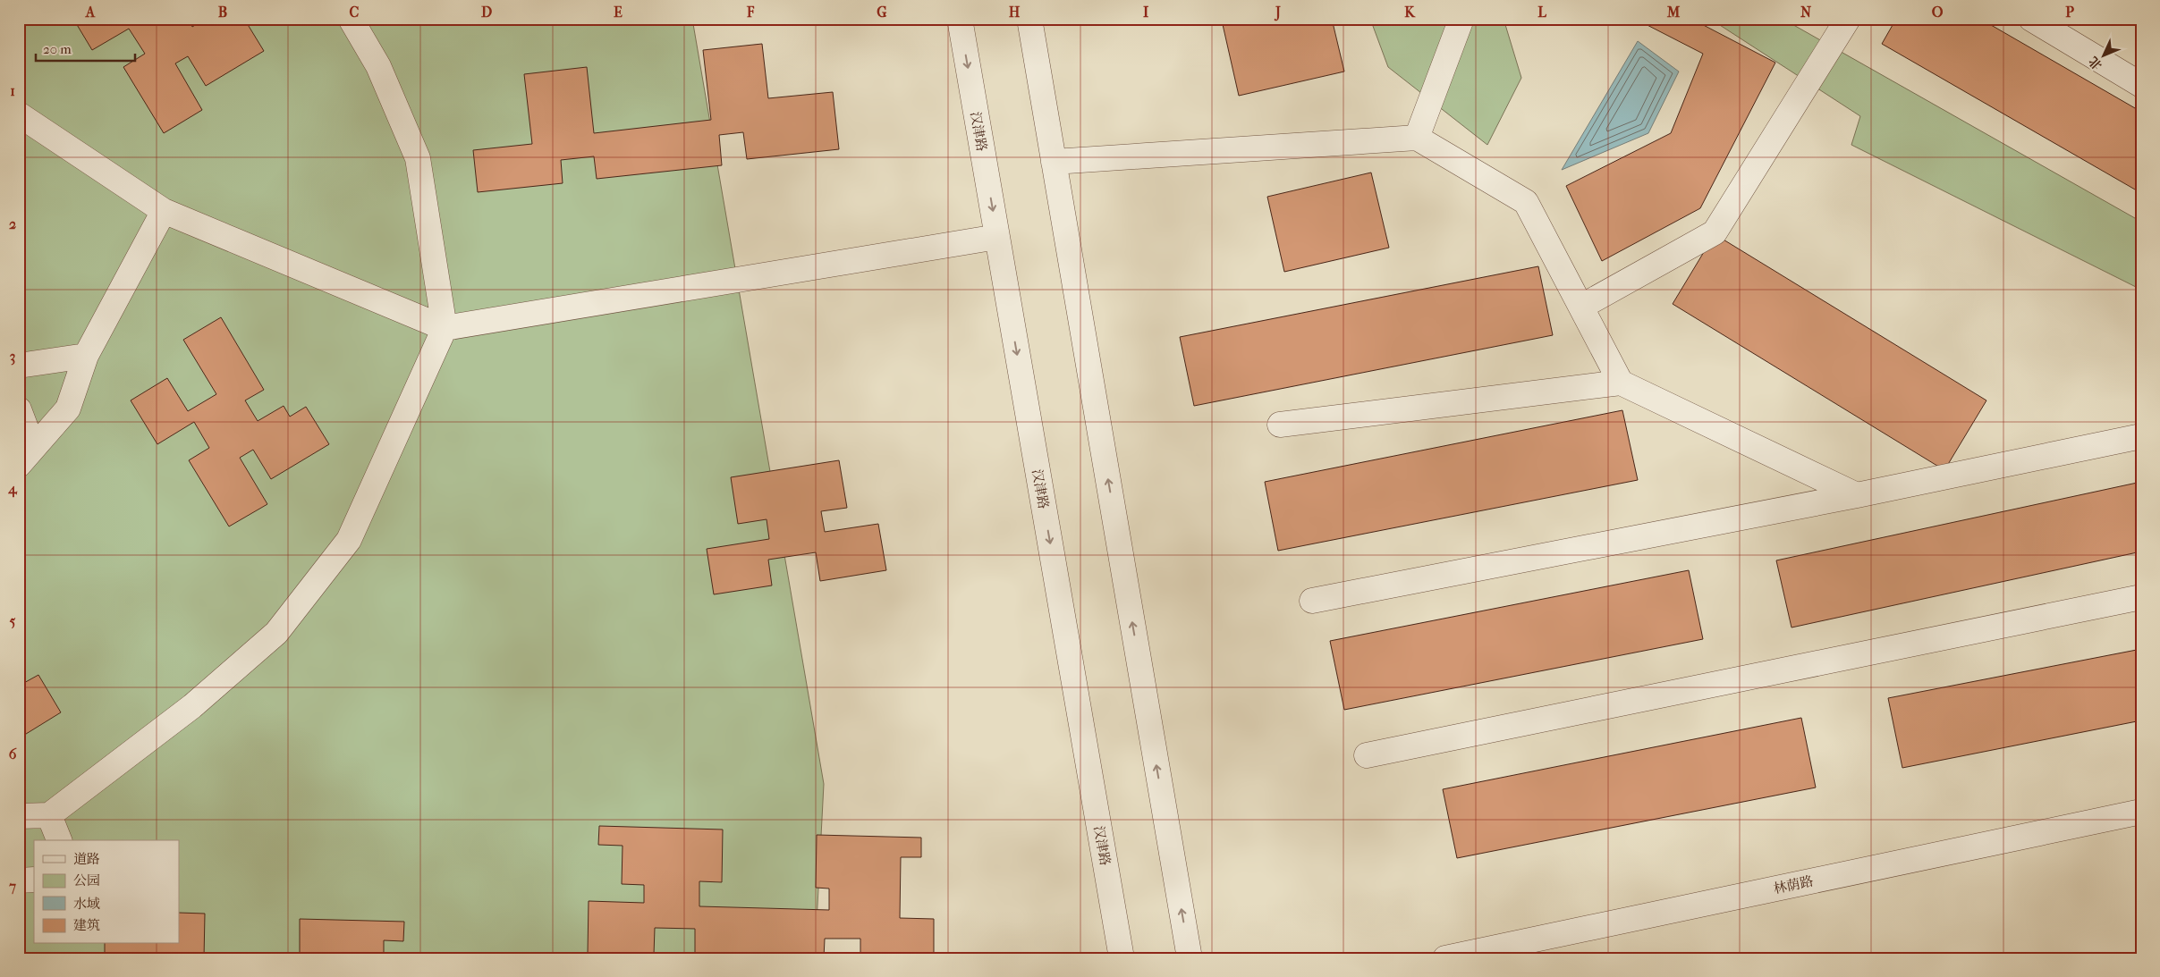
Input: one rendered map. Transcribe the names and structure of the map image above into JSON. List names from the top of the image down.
{
  "streets": {
    "street": ["汉津路", "林荫路"]
  },
  "legend": [
    "道路",
    "公园",
    "水域",
    "建筑"
  ],
  "scale_bar": "20 m",
  "north": "bottom left",
  "grid": {
    "columns": [
      "A",
      "B",
      "C",
      "D",
      "E",
      "F",
      "G",
      "H",
      "I",
      "J",
      "K",
      "L",
      "M",
      "N",
      "O",
      "P"
    ],
    "rows": [
      "1",
      "2",
      "3",
      "4",
      "5",
      "6",
      "7"
    ]
  }
}
